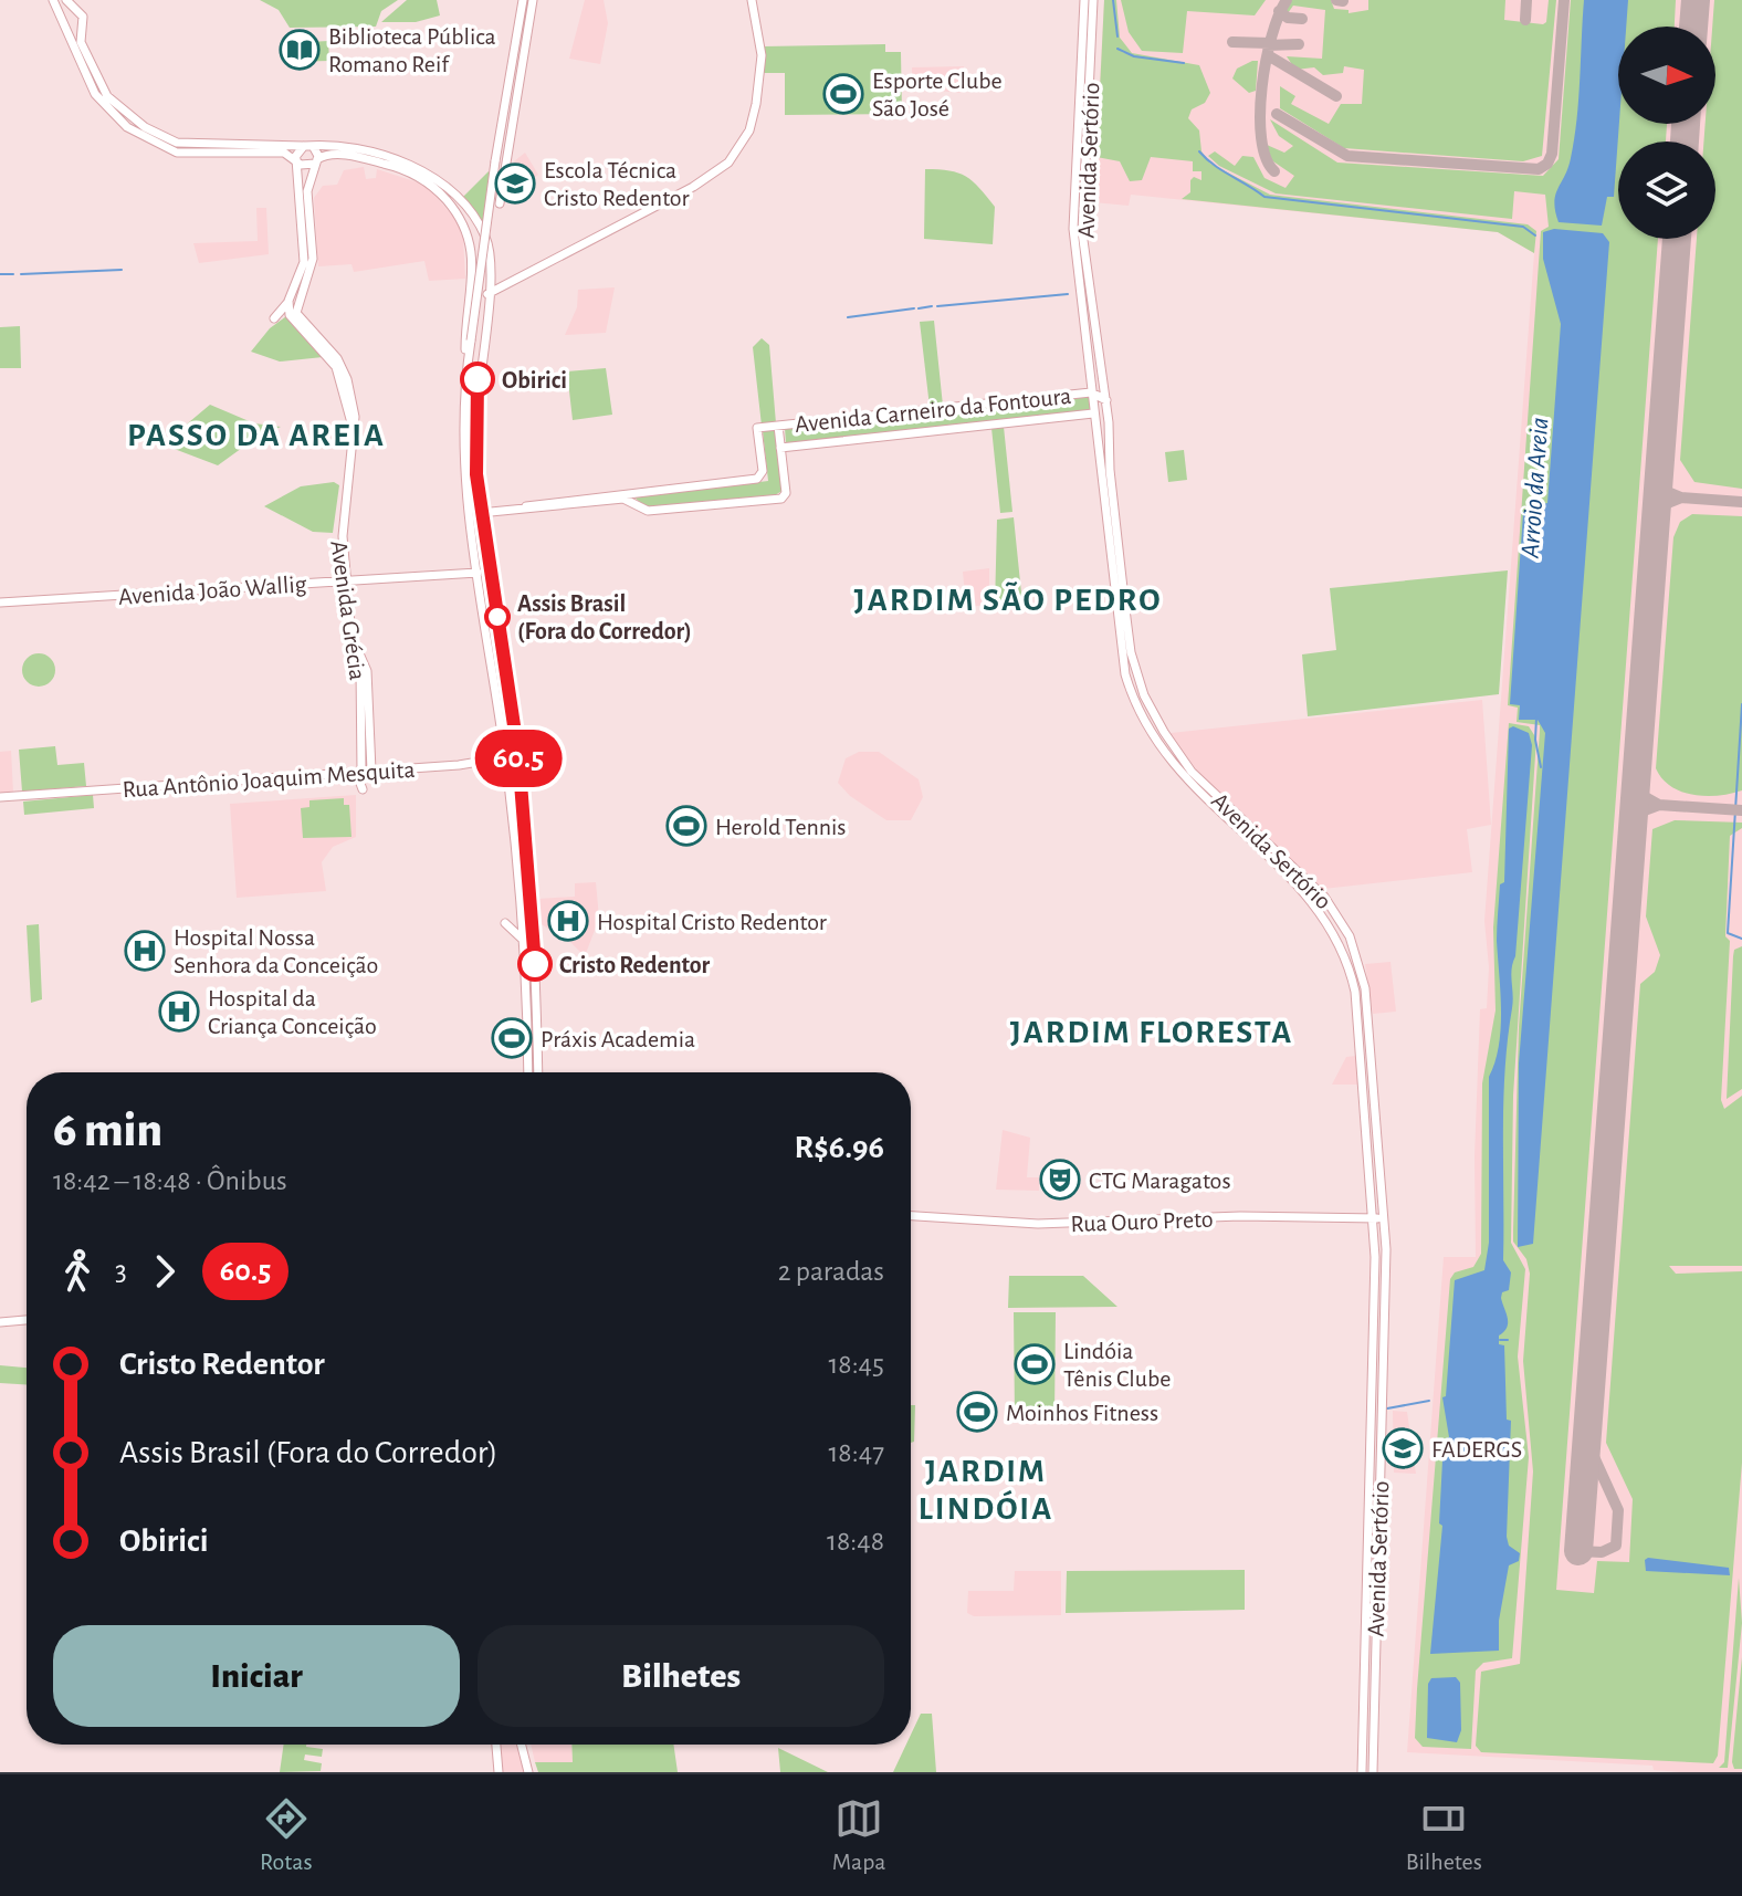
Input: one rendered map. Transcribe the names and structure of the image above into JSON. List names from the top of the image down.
{
  "streets": {
    "main road": [
      "Avenida Sertório",
      "Avenida Carneiro da Fontoura",
      "Avenida João Wallig",
      "Avenida Grécia",
      "Rua Antônio Joaquim Mesquita",
      "Rua Ouro Preto"
    ]
  },
  "crossings": [
    ["Avenida Sertório", "Avenida Carneiro da Fontoura"],
    ["Avenida Sertório", "Rua Ouro Preto"],
    ["Avenida João Wallig", "Avenida Grécia"],
    ["Avenida Grécia", "Rua Antônio Joaquim Mesquita"]
  ],
  "districts": [
    "PASSO DA AREIA",
    "JARDIM SÃO PEDRO",
    "JARDIM FLORESTA",
    "JARDIM LINDÓIA"
  ],
  "water": ["Arroio da Areia"],
  "places": {
    "library": ["Biblioteca Pública Romano Reif"],
    "sports": [
      "Esporte Clube São José",
      "Herold Tennis",
      "Práxis Academia",
      "Lindóia Tênis Clube",
      "Moinhos Fitness"
    ],
    "school or university": ["Escola Técnica Cristo Redentor", "FADERGS"],
    "other": ["Obirici", "Assis Brasil (Fora do Corredor)", "Cristo Redentor"],
    "hospital": ["Hospital Cristo Redentor", "Hospital Nossa Senhora da Conceição", "Hospital da Criança Conceição"],
    "theatre": ["CTG Maragatos"]
  },
  "lines": ["bus line 60.5"],
  "north": "right",
  "page": {
    "on_map": "60.5",
    "heading": ["6 min", "18:42 – 18:48 · Ônibus", "R$6.96"],
    "legs": ["3", "60.5", "2 paradas"],
    "list": [
      {
        "name": "Cristo Redentor",
        "value": "18:45"
      },
      {
        "name": "Assis Brasil (Fora do Corredor)",
        "value": "18:47"
      },
      {
        "name": "Obirici",
        "value": "18:48"
      }
    ],
    "buttons": ["Iniciar", "Bilhetes"],
    "tabs": ["Rotas", "Mapa", "Bilhetes"]
  }
}
